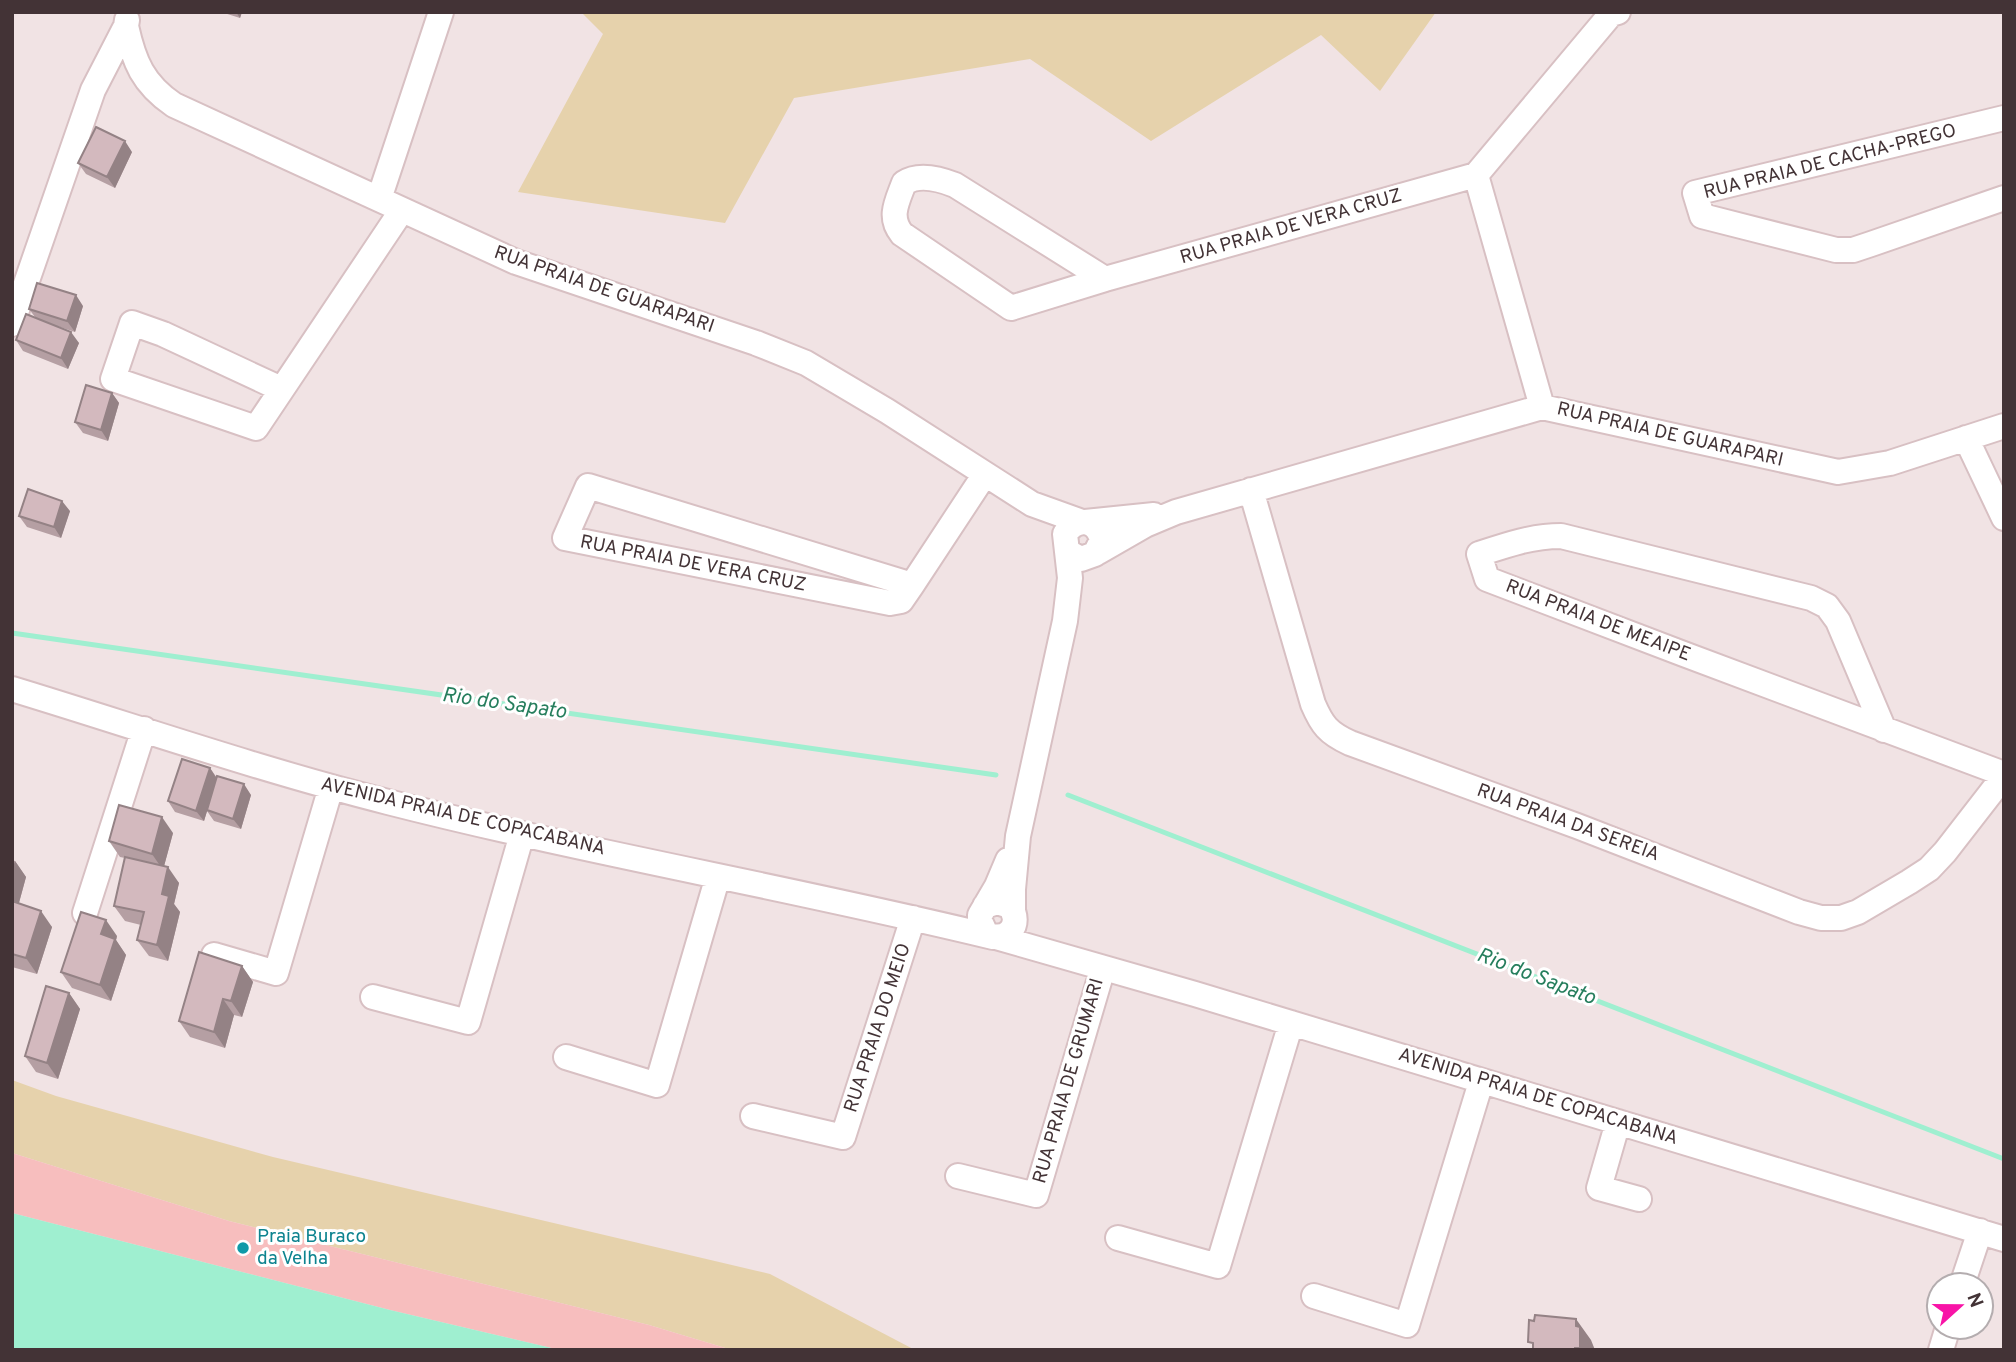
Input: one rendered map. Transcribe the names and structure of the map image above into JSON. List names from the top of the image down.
{
  "streets": {
    "street": [
      "RUA PRAIA DE CACHA-PREGO",
      "RUA PRAIA DE VERA CRUZ",
      "RUA PRAIA DE GUARAPARI",
      "RUA PRAIA DE MEAIPE",
      "AVENIDA PRAIA DE COPACABANA",
      "RUA PRAIA DA SEREIA",
      "RUA PRAIA DO MEIO",
      "RUA PRAIA DE GRUMARI"
    ]
  },
  "crossings": [
    ["RUA PRAIA DE VERA CRUZ", "RUA PRAIA DE GUARAPARI"],
    ["RUA PRAIA DE GUARAPARI", "RUA PRAIA DA SEREIA"],
    ["RUA PRAIA DE MEAIPE", "RUA PRAIA DA SEREIA"],
    ["AVENIDA PRAIA DE COPACABANA", "RUA PRAIA DO MEIO"],
    ["AVENIDA PRAIA DE COPACABANA", "RUA PRAIA DE GRUMARI"]
  ],
  "water": ["Rio do Sapato"],
  "places": ["Praia Buraco da Velha"],
  "north": "right"
}
